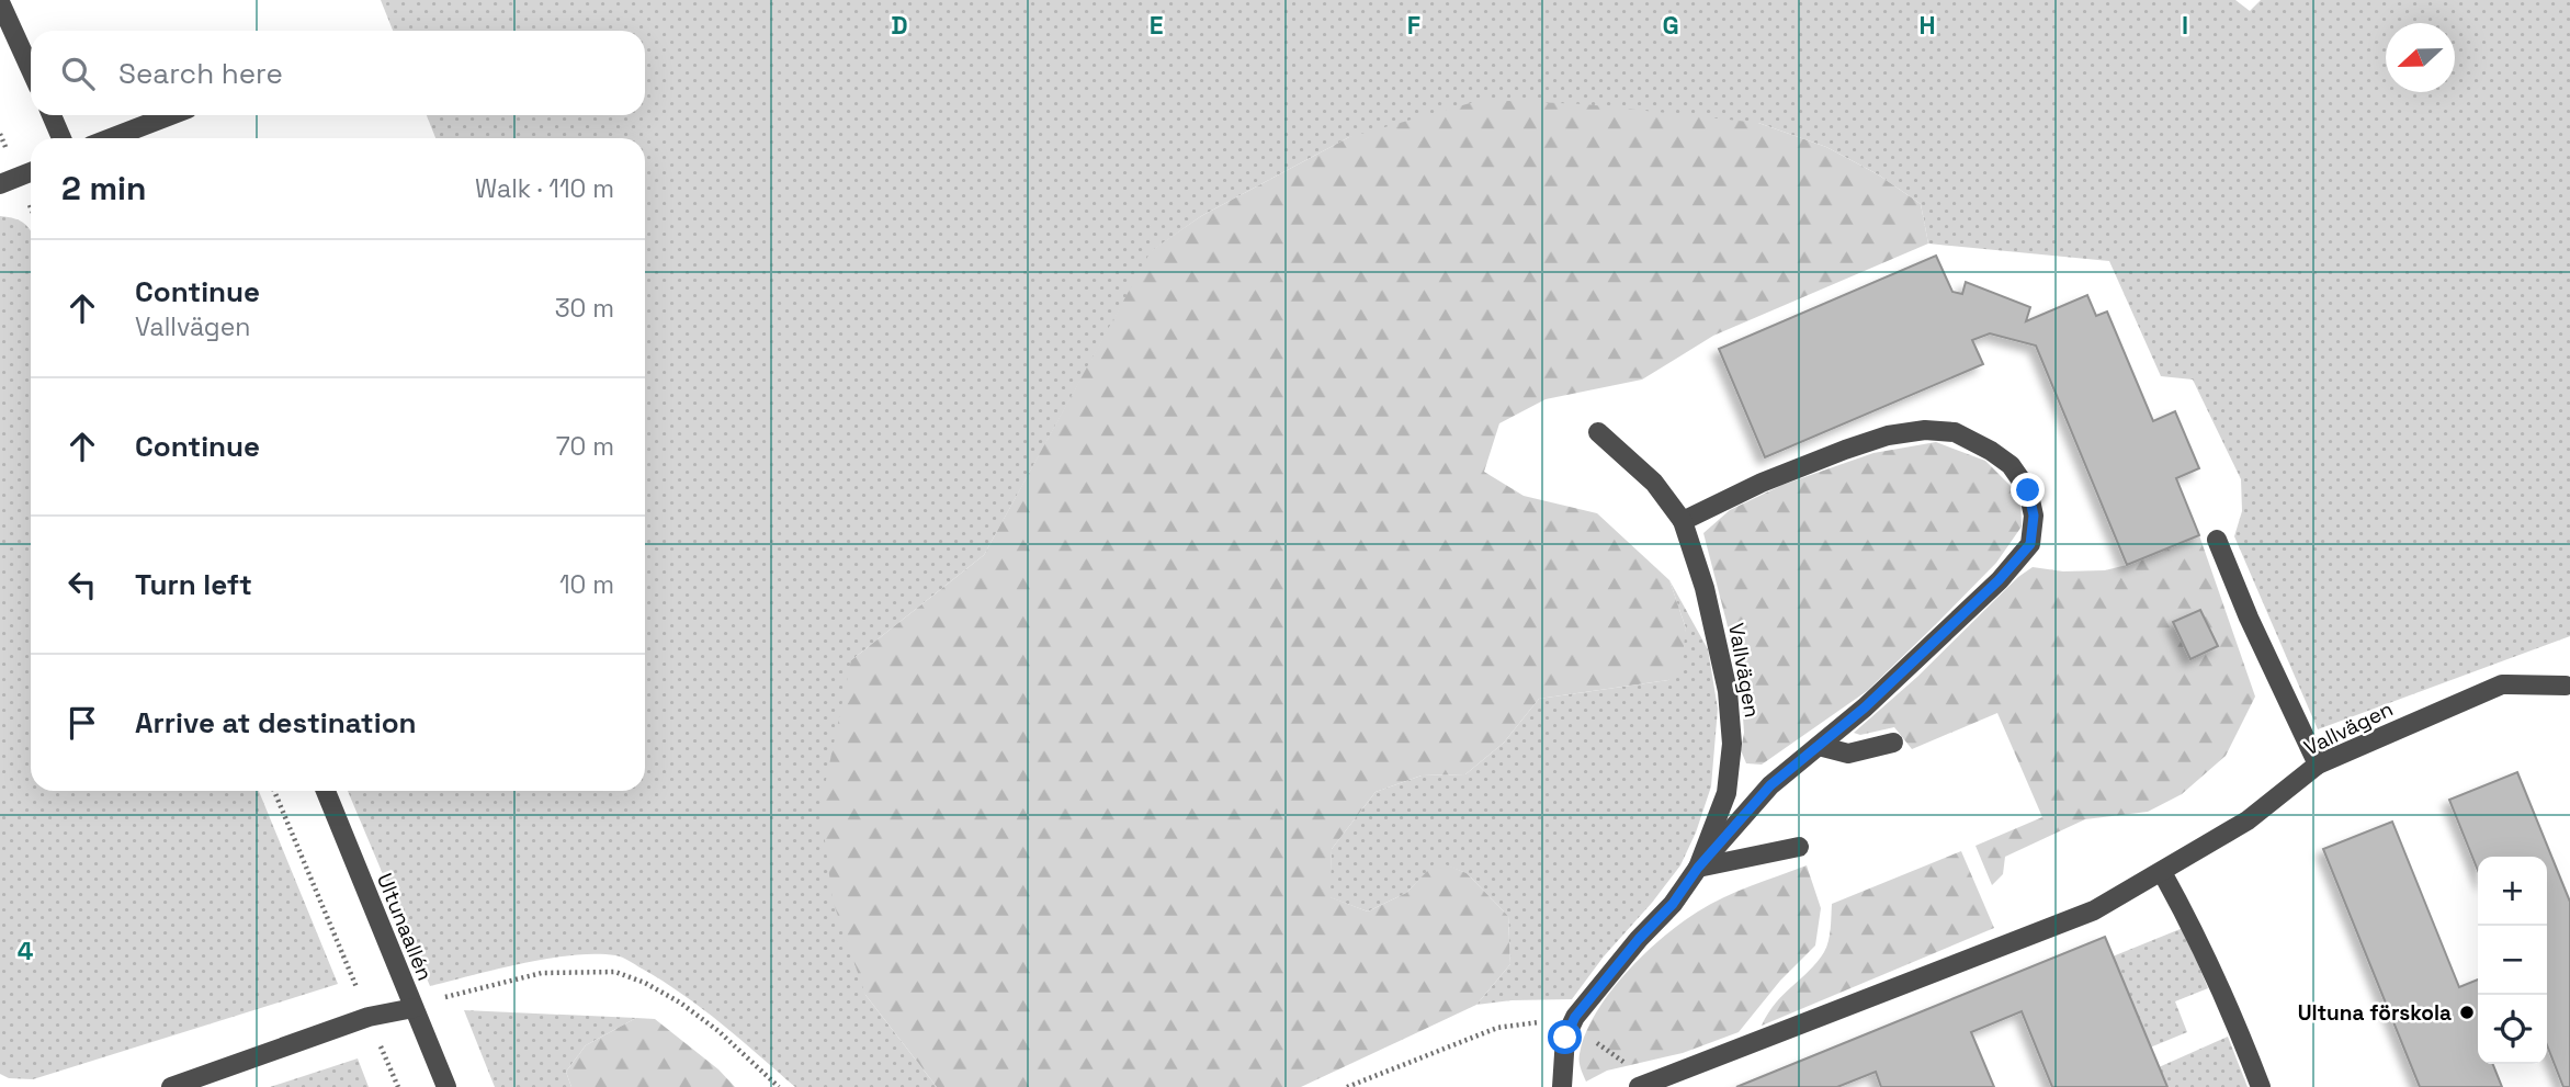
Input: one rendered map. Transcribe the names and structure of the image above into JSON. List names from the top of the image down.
{
  "streets": {
    "street": ["Vallvägen", "Ultunaallén"]
  },
  "places": ["Ultuna förskola"],
  "north": "left",
  "page": {
    "search": "Search here",
    "heading": ["2 min", "Walk · 110 m"],
    "list": [
      ["Continue", "Vallvägen", "30 m"],
      ["Continue", "70 m"],
      ["Turn left", "10 m"],
      "Arrive at destination"
    ],
    "map_buttons": ["+", "−"]
  },
  "grid": {
    "columns": [
      "D",
      "E",
      "F",
      "G",
      "H",
      "I"
    ],
    "rows": ["4"]
  }
}
